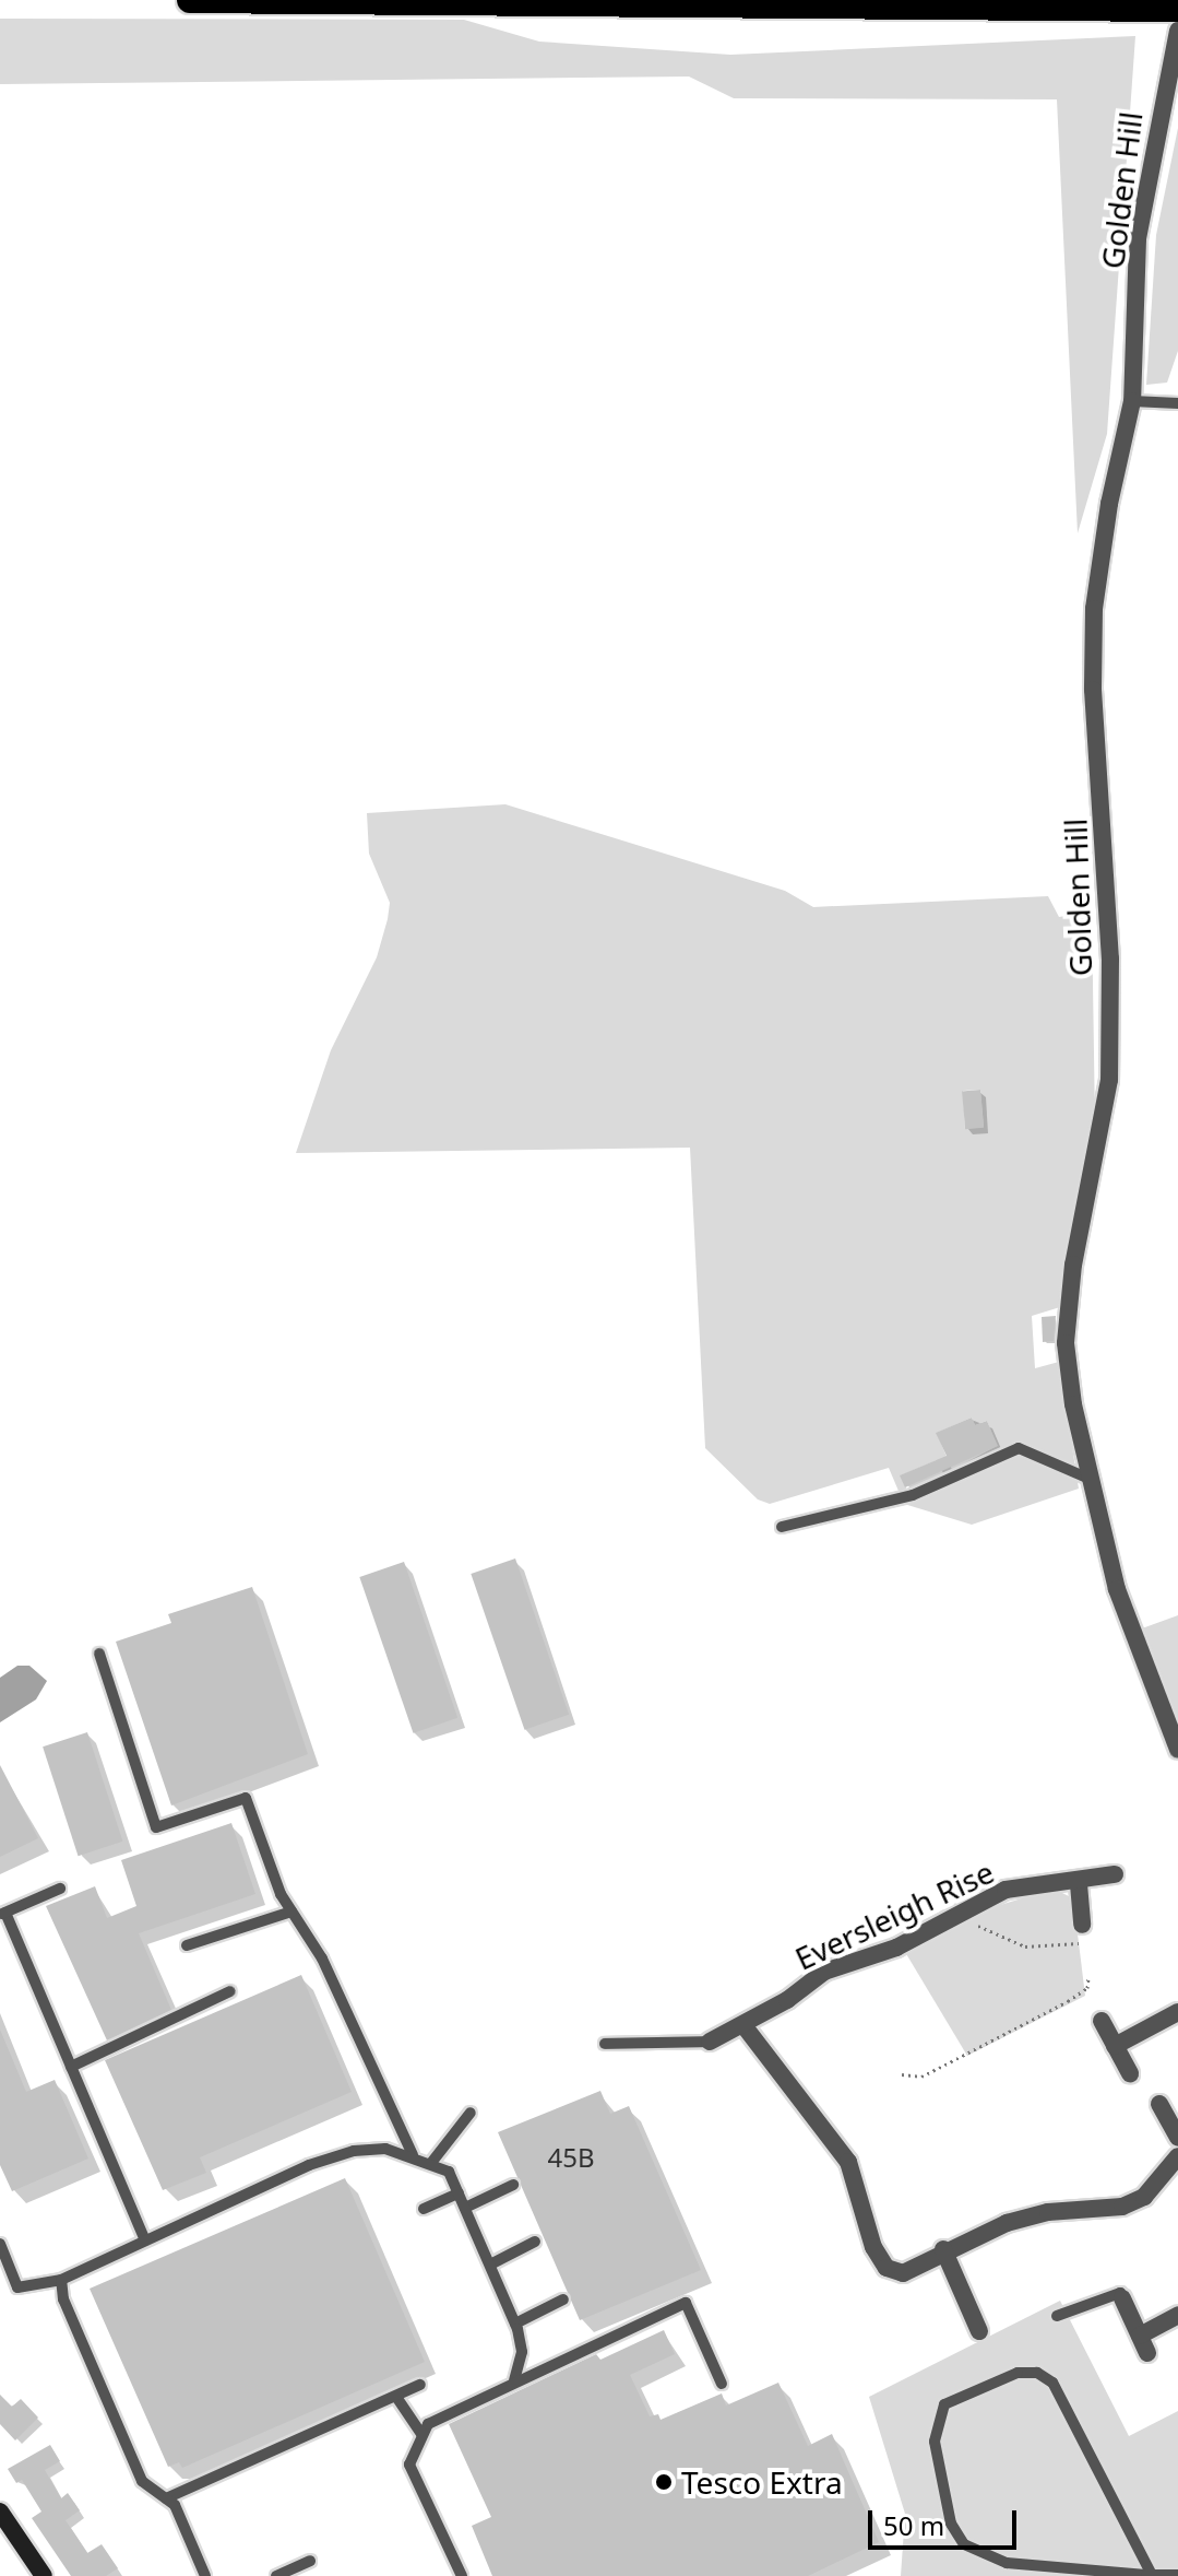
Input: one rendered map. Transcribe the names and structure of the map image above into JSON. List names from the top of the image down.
{
  "streets": {
    "street": ["Golden Hill", "Eversleigh Rise"]
  },
  "places": ["Tesco Extra"],
  "house_numbers": ["45B"],
  "scale_bar": "50 m"
}
